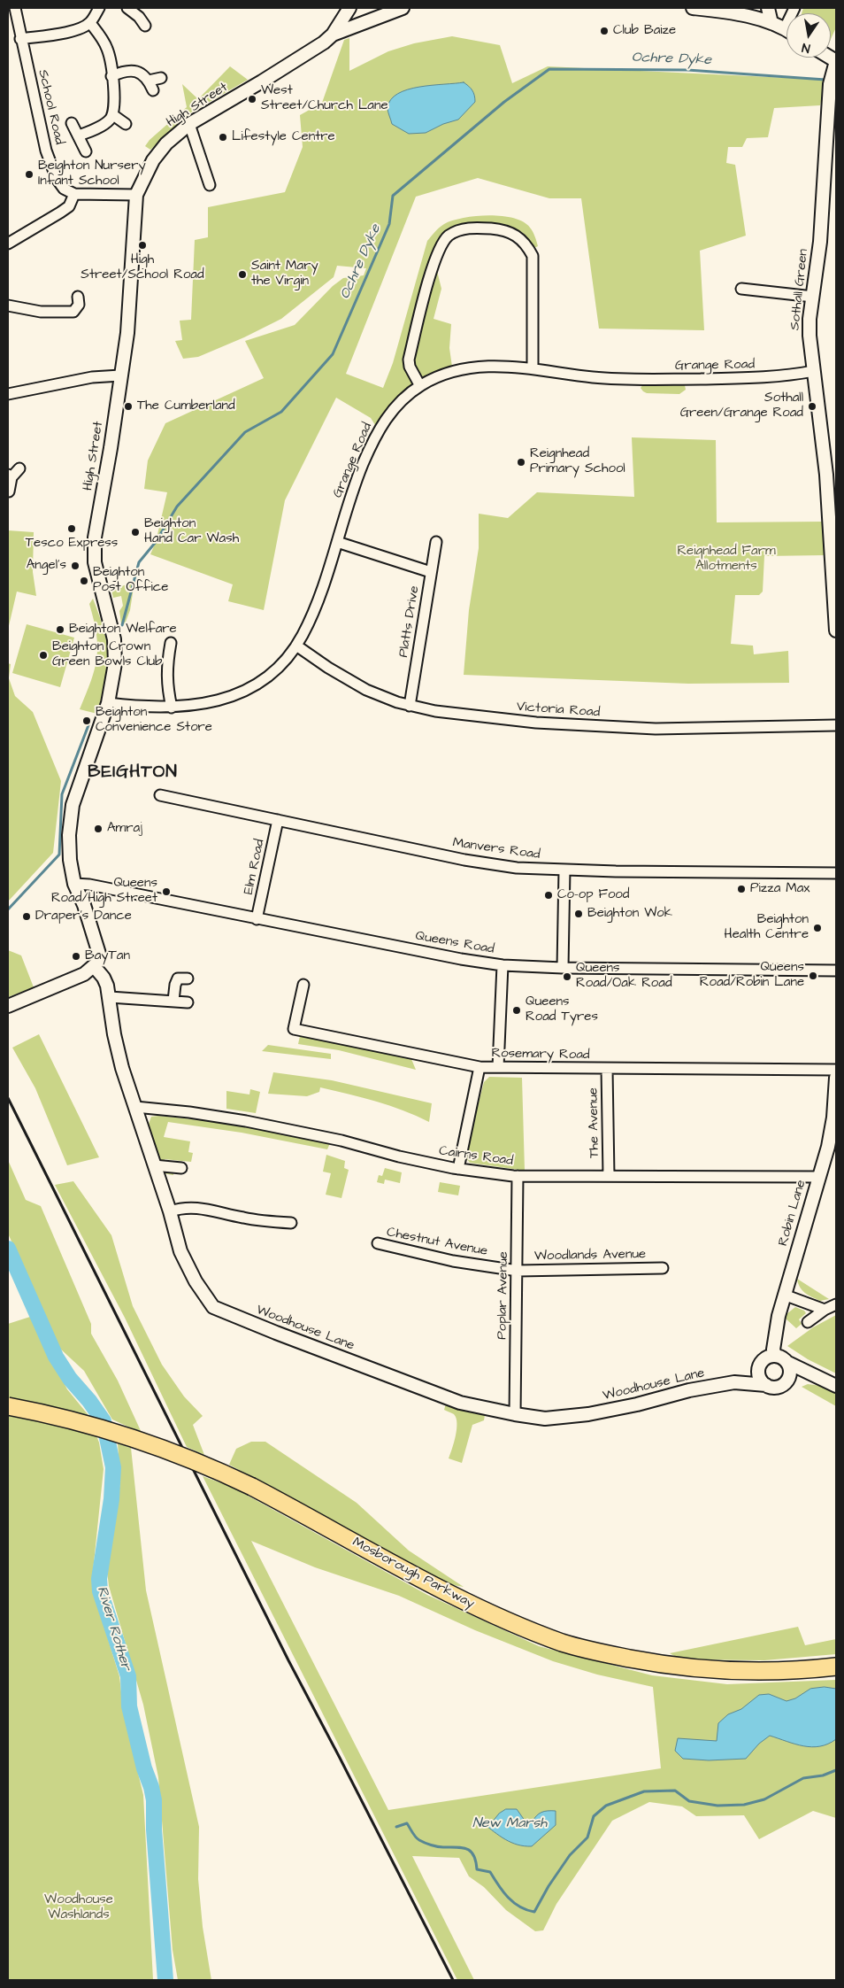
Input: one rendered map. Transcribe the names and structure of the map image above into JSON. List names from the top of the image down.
{
  "streets": {
    "highway": ["Mosborough Parkway"],
    "street": [
      "High Street",
      "School Road",
      "Sothall Green",
      "Grange Road",
      "Platts Drive",
      "Victoria Road",
      "Manvers Road",
      "Elm Road",
      "Queens Road",
      "Rosemary Road",
      "The Avenue",
      "Cairns Road",
      "Robin Lane",
      "Chestnut Avenue",
      "Woodlands Avenue",
      "Poplar Avenue",
      "Woodhouse Lane"
    ]
  },
  "crossings": [
    ["High Street", "Grange Road"],
    ["High Street", "Queens Road"],
    ["High Street", "Woodhouse Lane"],
    ["Sothall Green", "Grange Road"],
    ["Grange Road", "Victoria Road"],
    ["Platts Drive", "Victoria Road"],
    ["Manvers Road", "Elm Road"],
    ["Elm Road", "Queens Road"],
    ["Rosemary Road", "The Avenue"],
    ["The Avenue", "Cairns Road"],
    ["Cairns Road", "Robin Lane"],
    ["Cairns Road", "Poplar Avenue"],
    ["Cairns Road", "Woodhouse Lane"],
    ["Robin Lane", "Woodhouse Lane"],
    ["Chestnut Avenue", "Woodlands Avenue"],
    ["Chestnut Avenue", "Poplar Avenue"],
    ["Woodlands Avenue", "Poplar Avenue"],
    ["Poplar Avenue", "Woodhouse Lane"]
  ],
  "districts": ["BEIGHTON"],
  "water": ["Ochre Dyke", "River Rother", "New Marsh"],
  "parks": ["Reignhead Farm Allotments", "Woodhouse Washlands"],
  "places": [
    "Club Baize",
    "West Street/Church Lane",
    "Lifestyle Centre",
    "Beighton Nursery Infant School",
    "High Street/School Road",
    "Saint Mary the Virgin",
    "The Cumberland",
    "Sothall Green/Grange Road",
    "Reignhead Primary School",
    "Tesco Express",
    "Beighton Hand Car Wash",
    "Angel's",
    "Beighton Post Office",
    "Beighton Welfare",
    "Beighton Crown Green Bowls Club",
    "Beighton Convenience Store",
    "Amraj",
    "Pizza Max",
    "Queens Road/High Street",
    "Co-op Food",
    "Beighton Wok",
    "Draper's Dance",
    "Beighton Health Centre",
    "BayTan",
    "Queens Road/Robin Lane",
    "Queens Road/Oak Road",
    "Queens Road Tyres"
  ],
  "north": "bottom"
}
